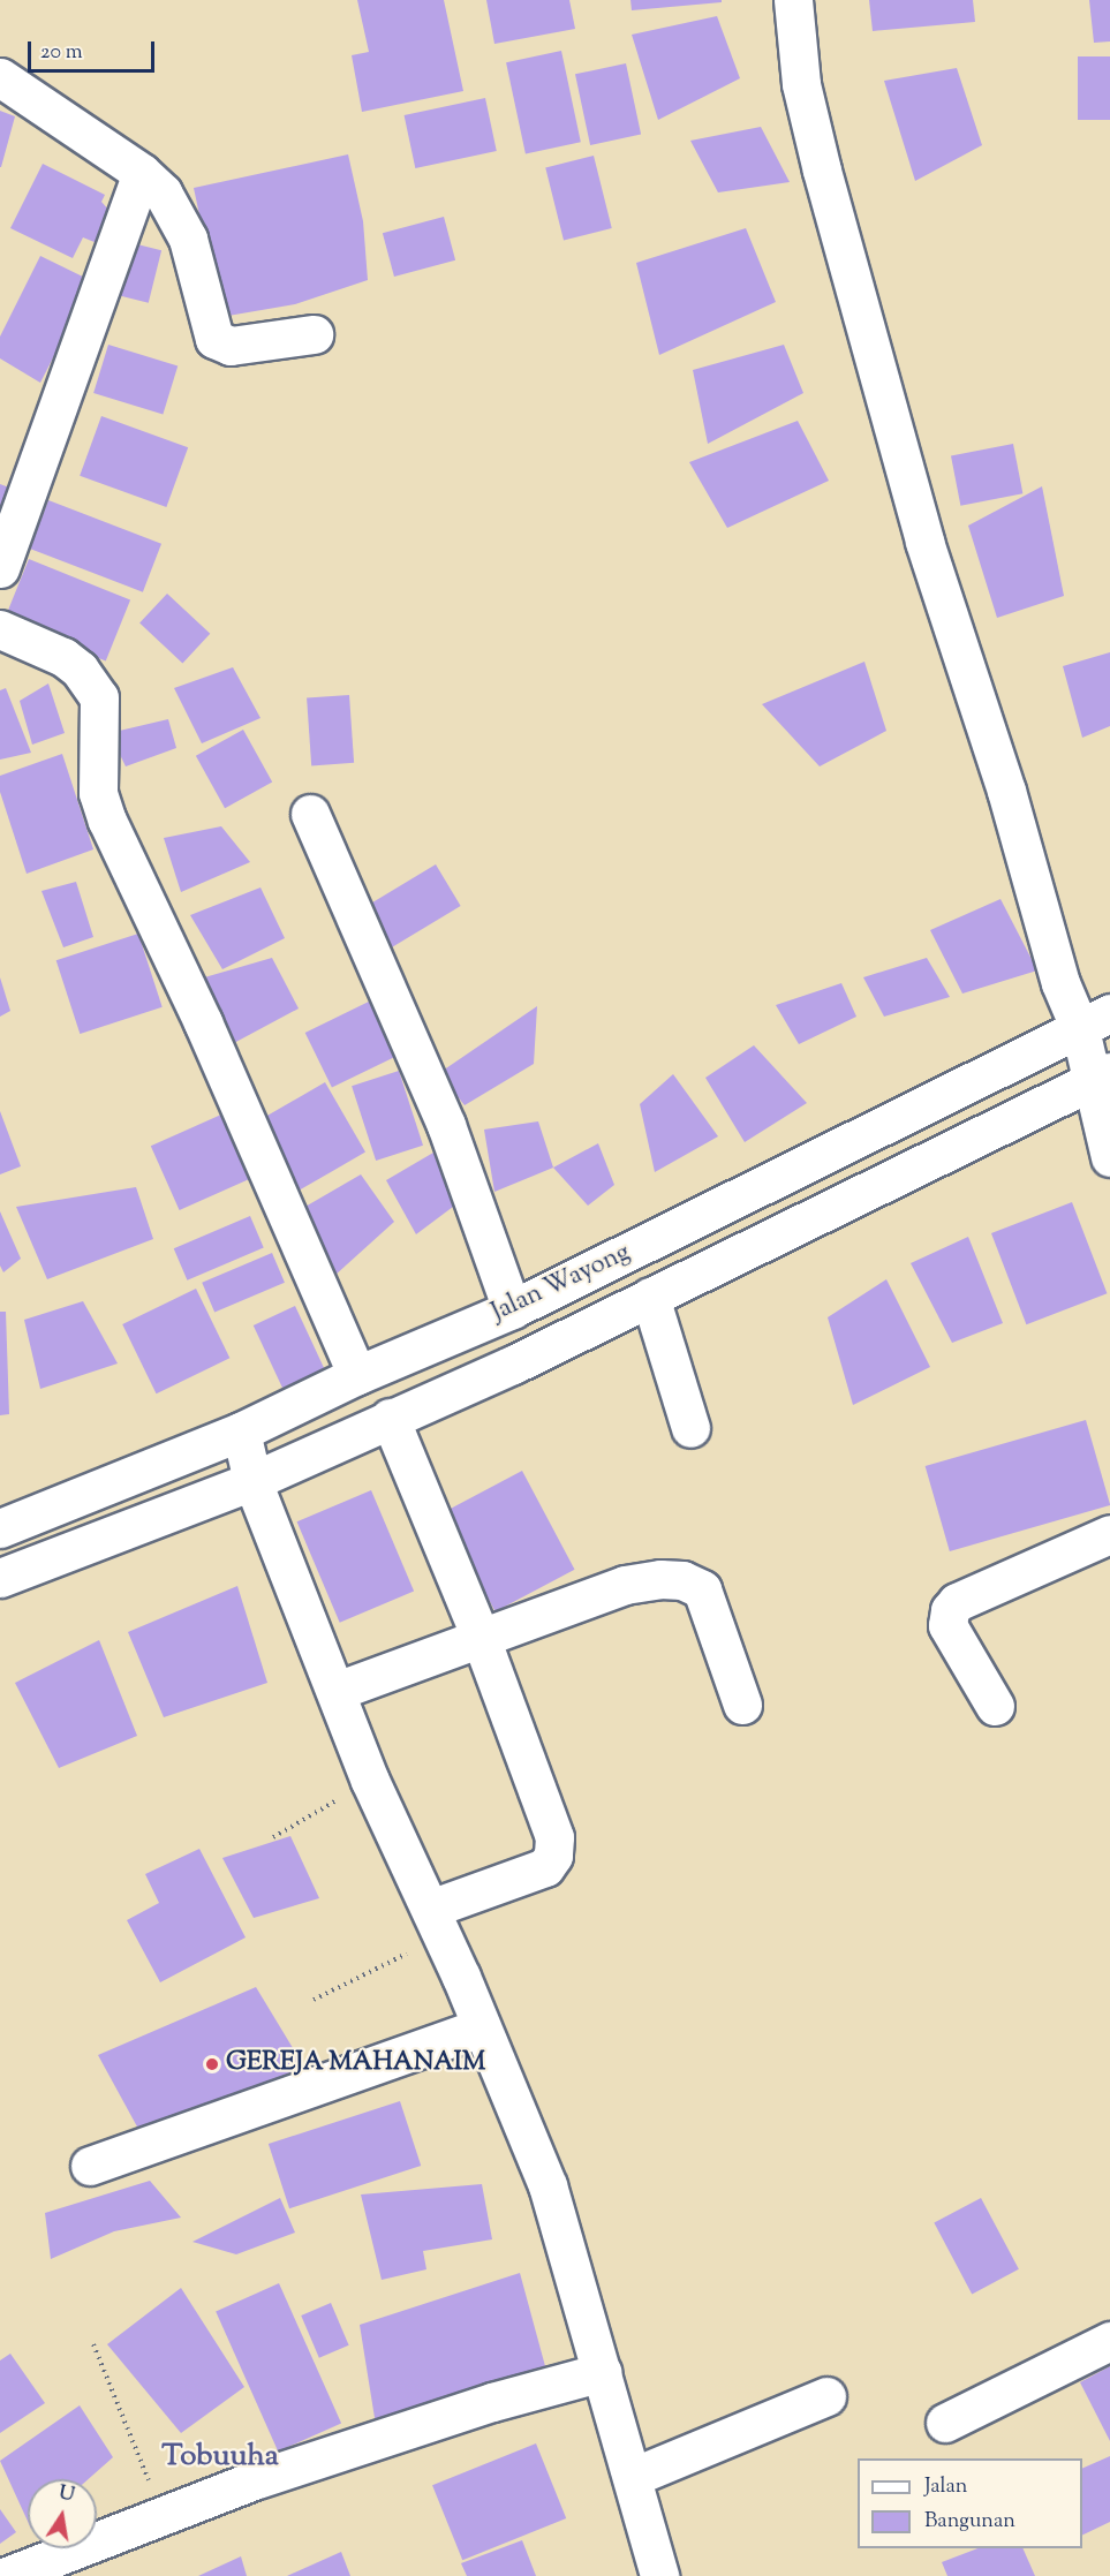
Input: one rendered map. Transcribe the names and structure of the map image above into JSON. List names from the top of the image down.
{
  "streets": {
    "street": ["Jalan Wayong"]
  },
  "districts": ["Tobuuha"],
  "places": ["GEREJA MAHANAIM"],
  "legend": ["Jalan", "Bangunan"],
  "scale_bar": "20 m",
  "north": "top"
}
